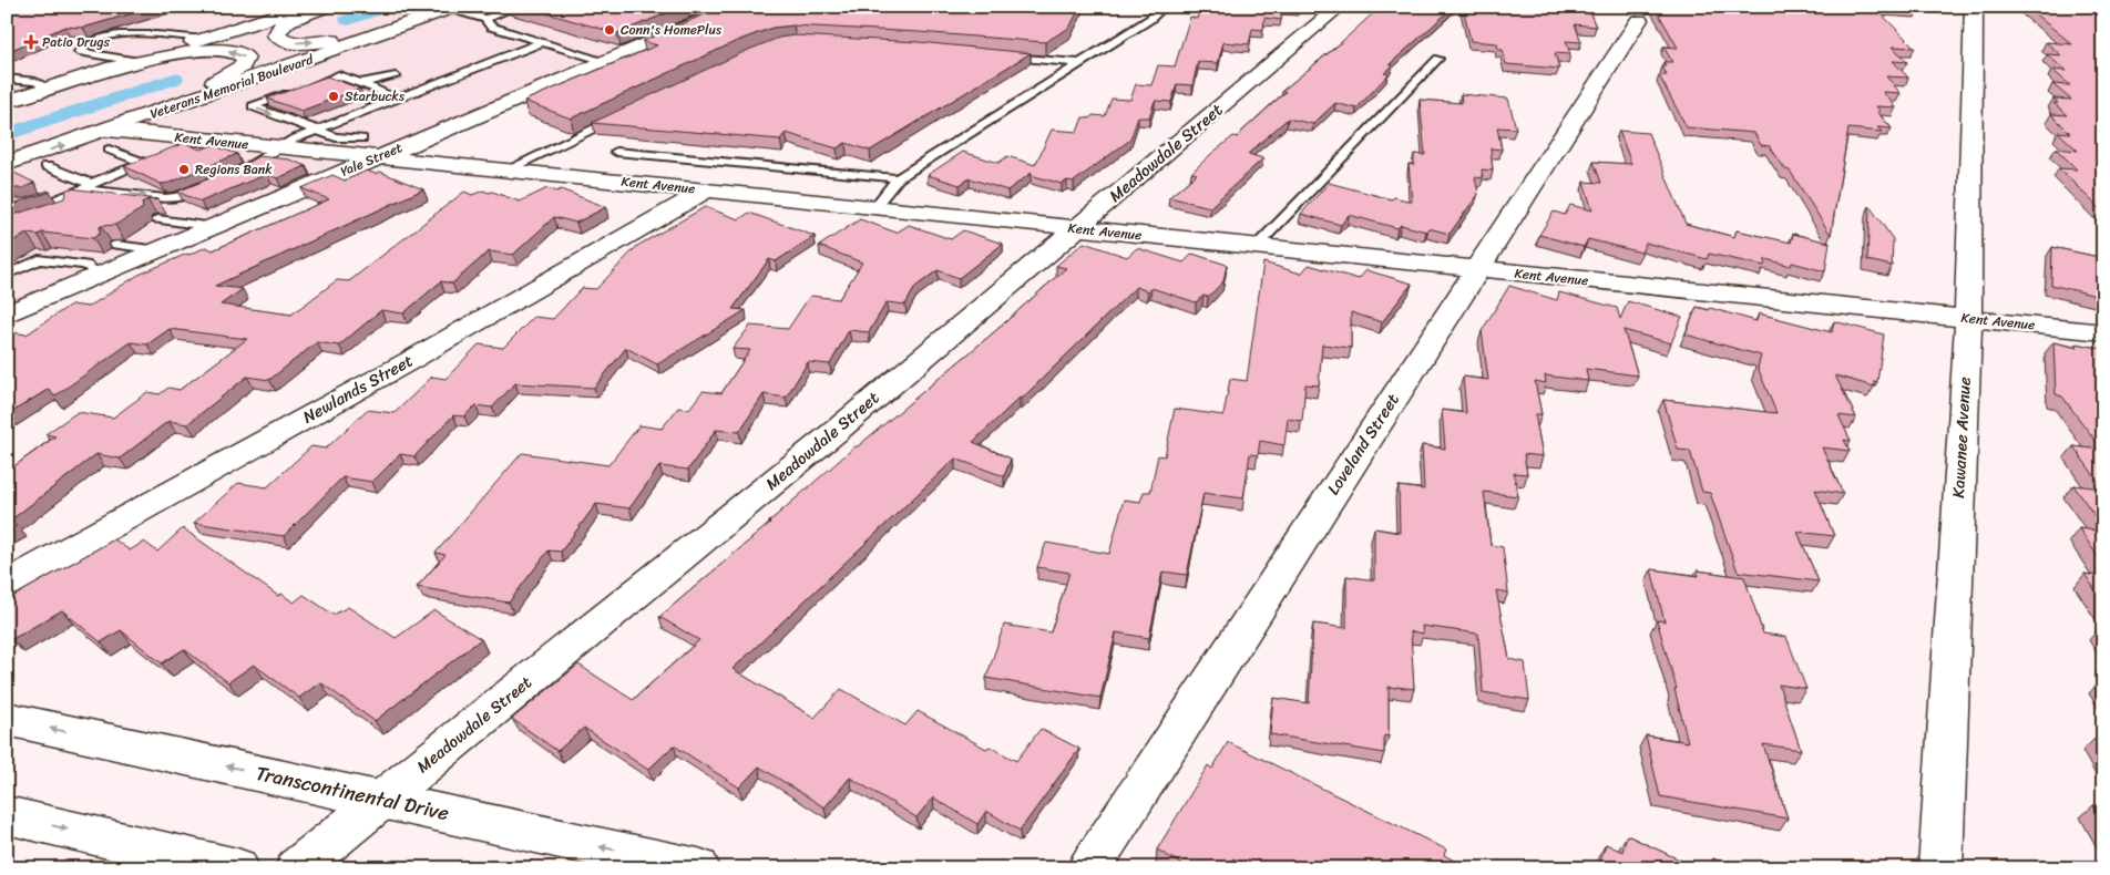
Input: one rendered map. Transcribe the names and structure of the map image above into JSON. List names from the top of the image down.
{
  "streets": {
    "street": [
      "Veterans Memorial Boulevard",
      "Kent Avenue",
      "Meadowdale Street",
      "Yale Street",
      "Newlands Street",
      "Kawanee Avenue",
      "Loveland Street",
      "Transcontinental Drive"
    ]
  },
  "crossings": [
    ["Veterans Memorial Boulevard", "Kent Avenue"],
    ["Kent Avenue", "Meadowdale Street"],
    ["Kent Avenue", "Yale Street"],
    ["Kent Avenue", "Newlands Street"],
    ["Kent Avenue", "Kawanee Avenue"],
    ["Kent Avenue", "Loveland Street"],
    ["Meadowdale Street", "Transcontinental Drive"]
  ],
  "places": {
    "other": ["Conn's HomePlus", "Starbucks", "Regions Bank"],
    "health": ["Patio Drugs"]
  }
}
